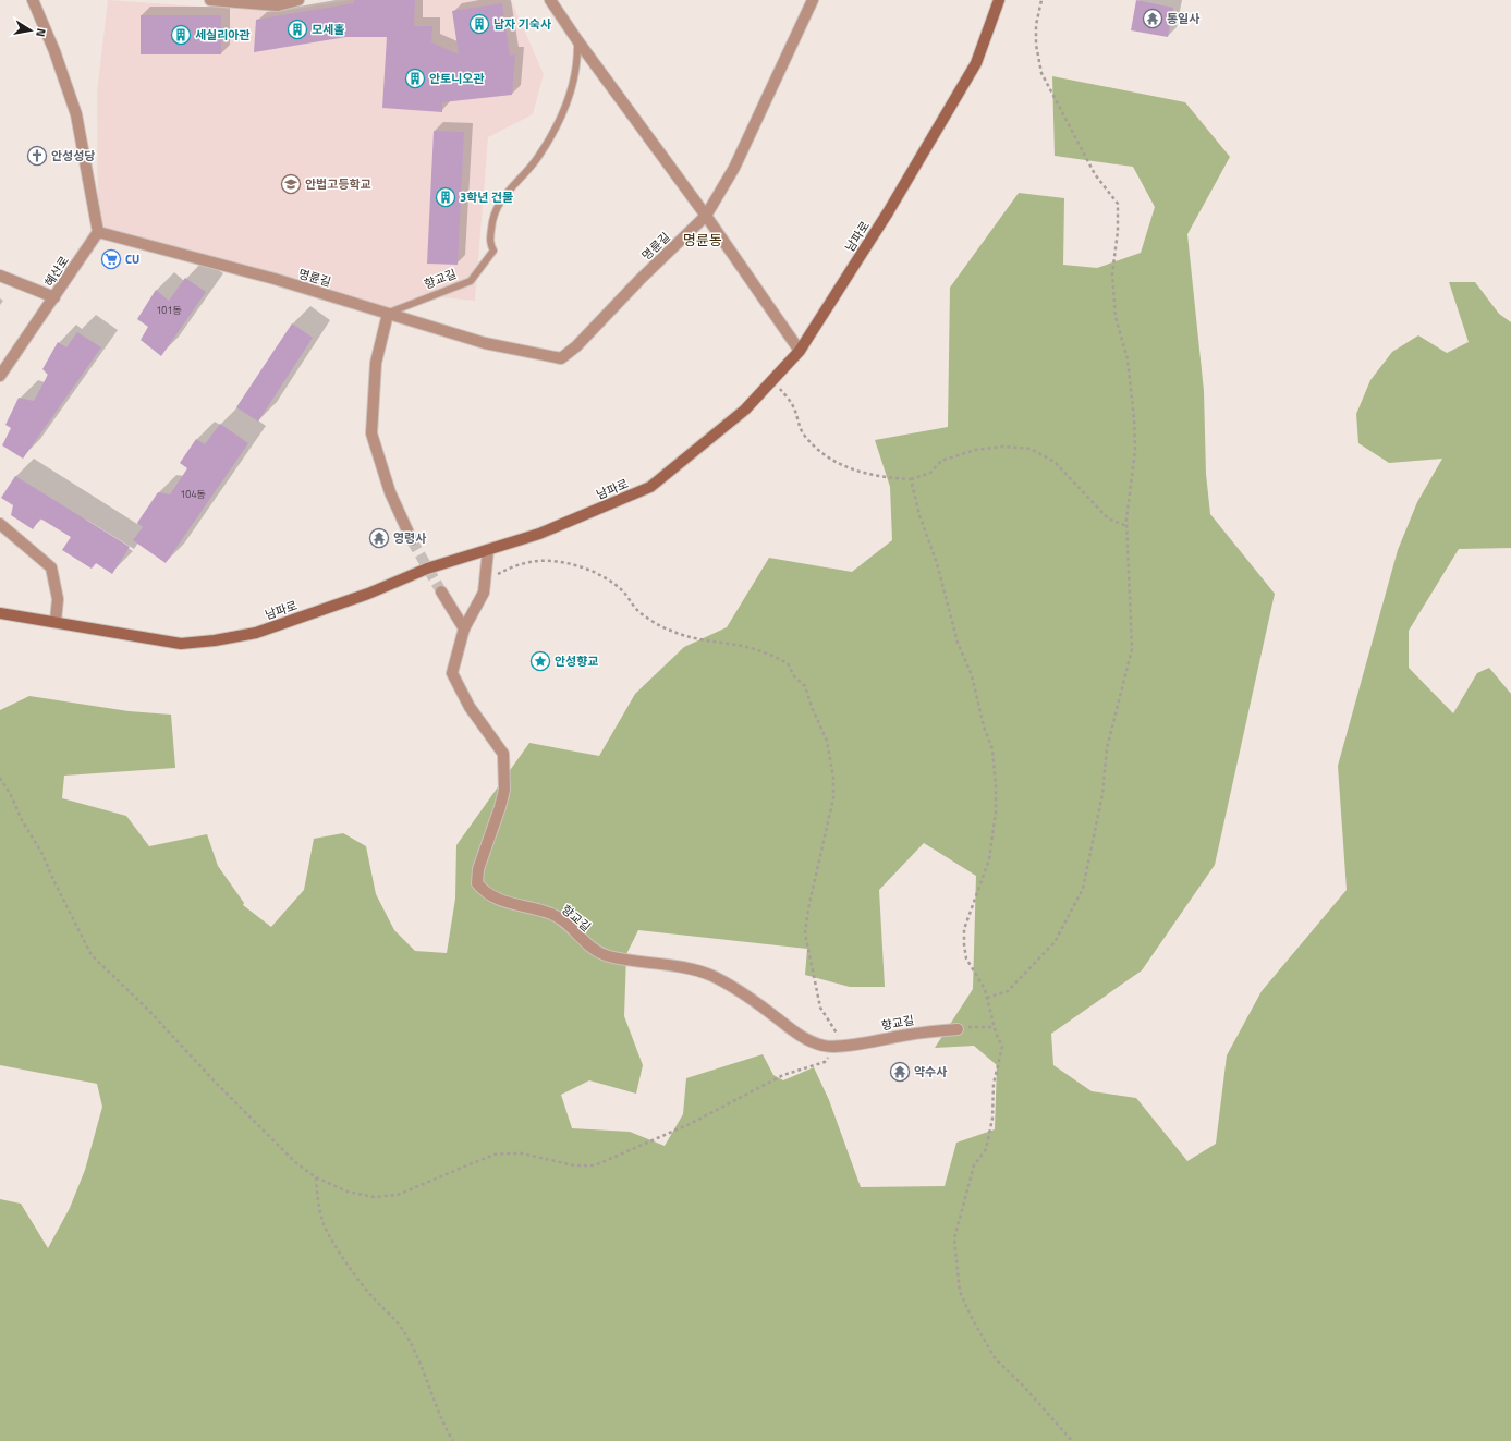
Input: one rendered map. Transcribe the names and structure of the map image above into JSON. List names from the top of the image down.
{
  "streets": {
    "street": [
      "남파로",
      "명륜길",
      "혜산로",
      "향교길"
    ]
  },
  "crossings": [
    ["남파로", "향교길"],
    ["명륜길", "혜산로"],
    ["명륜길", "향교길"]
  ],
  "districts": ["명륜동"],
  "places": {
    "temple": ["통일사", "영령사", "약수사"],
    "building": [
      "남자 기숙사",
      "모세홀",
      "세실리아관",
      "안토니오관",
      "3학년 건물"
    ],
    "church": ["안성성당"],
    "school or university": ["안법고등학교"],
    "supermarket": ["CU"],
    "place": ["안성향교"]
  },
  "house_numbers": ["101동", "104동"],
  "north": "right"
}
